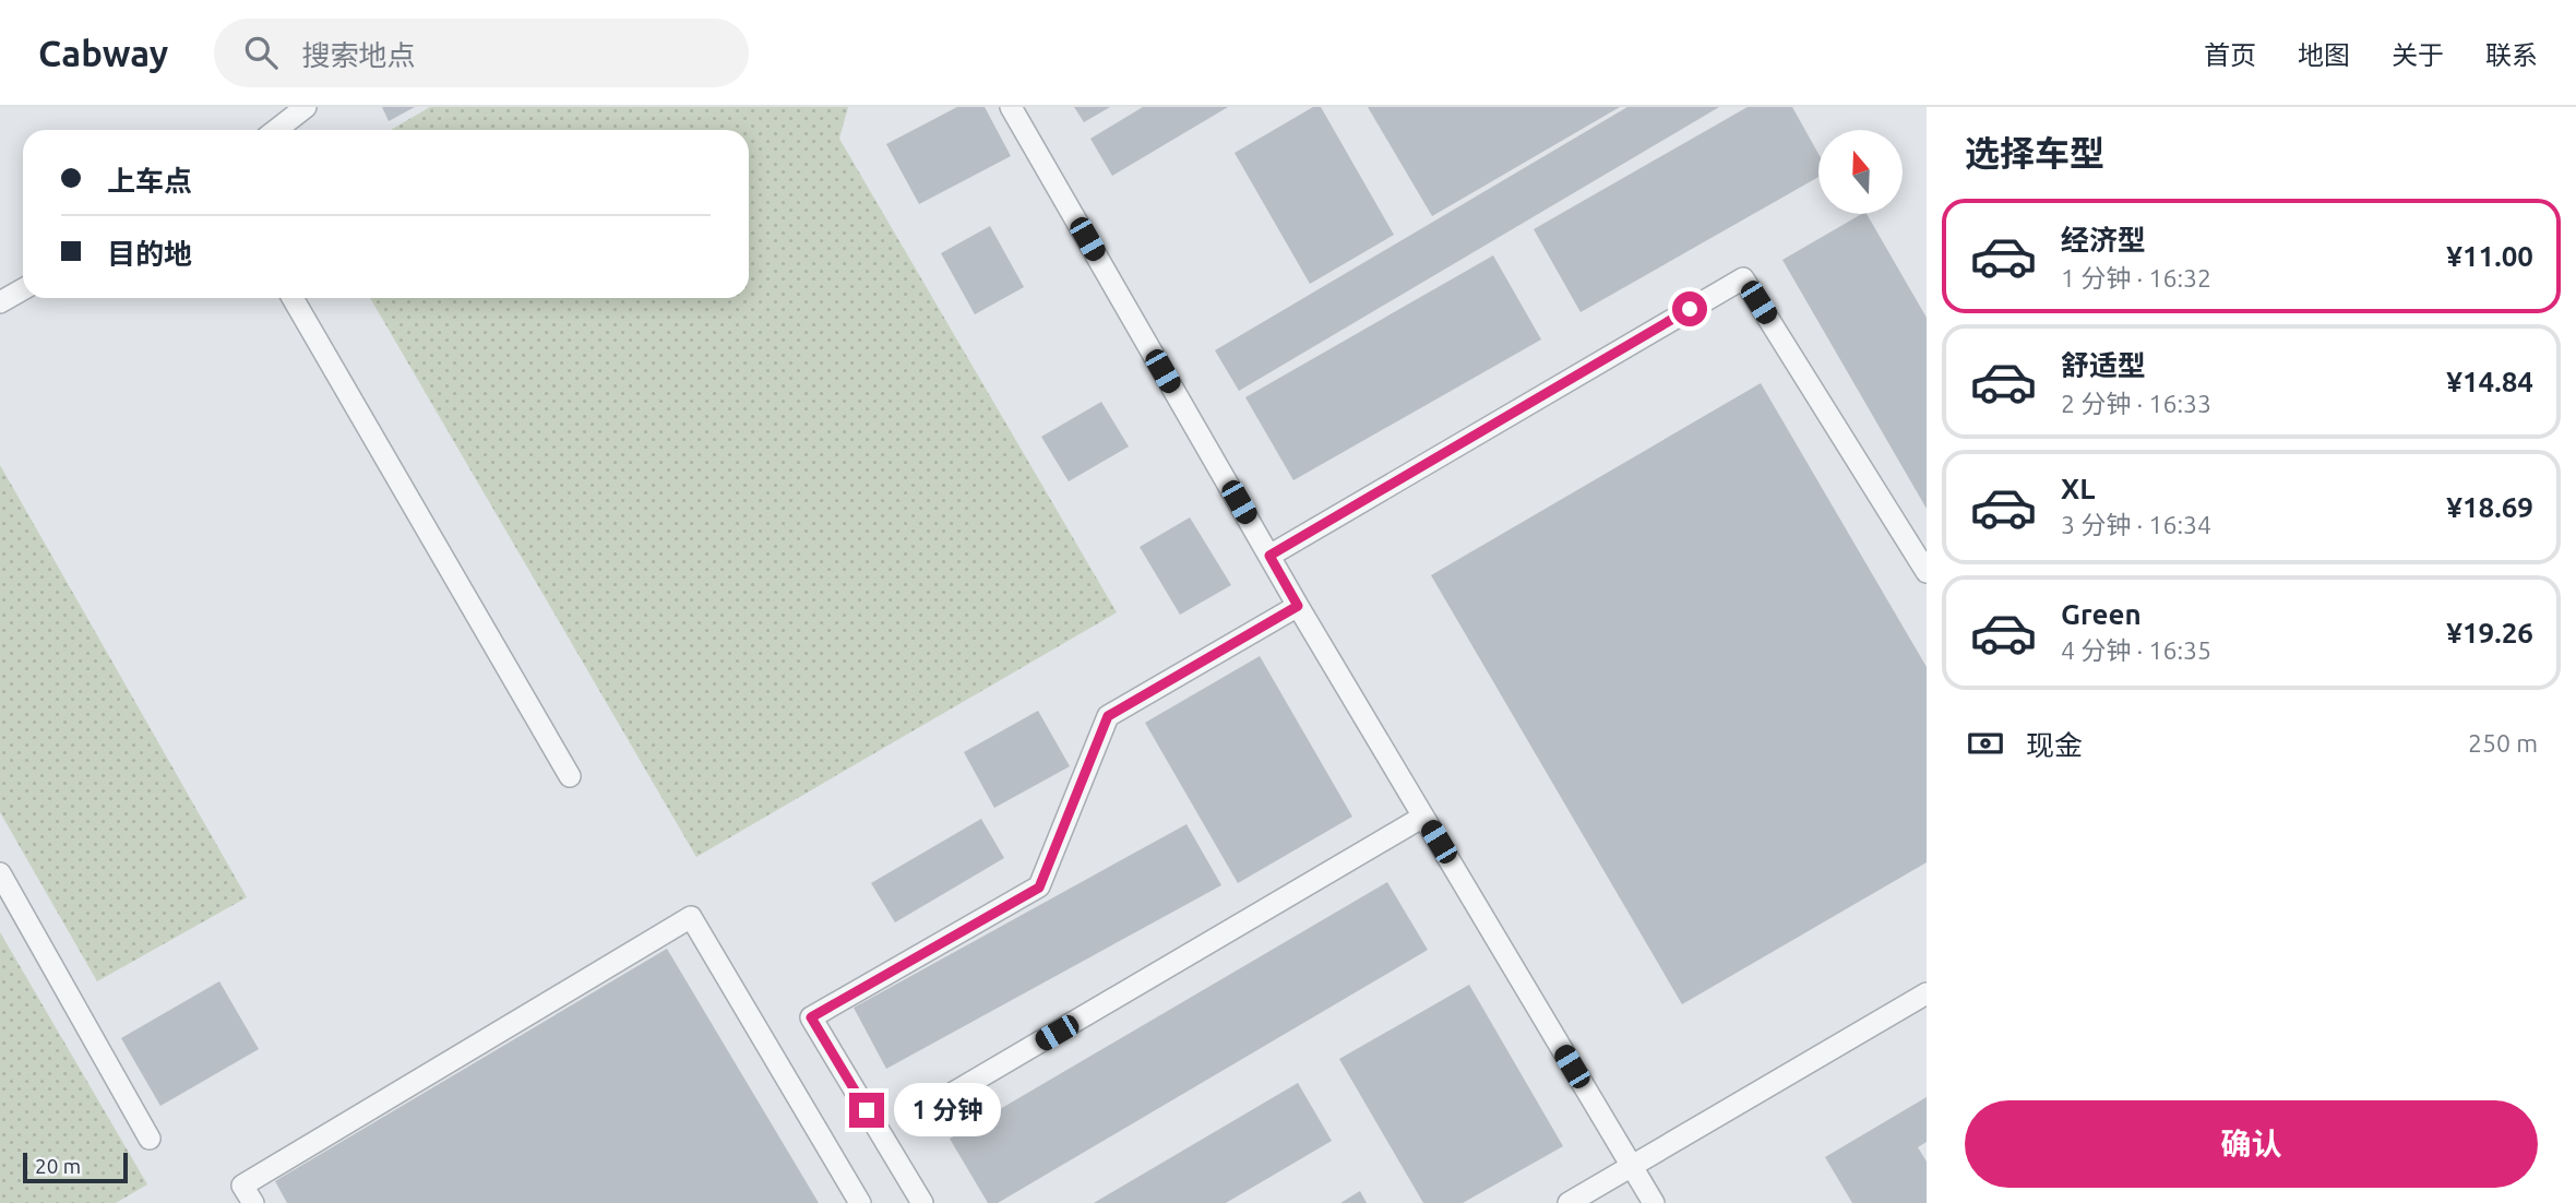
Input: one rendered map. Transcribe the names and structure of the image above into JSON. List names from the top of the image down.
{
  "scale_bar": "20 m",
  "north": "top",
  "page": {
    "header": "Cabway",
    "search": "搜索地点",
    "nav": [
      "首页",
      "地图",
      "关于",
      "联系"
    ],
    "heading": "选择车型",
    "banner": ["上车点", "目的地"],
    "list": [
      {
        "name": "经济型",
        "note": "1 分钟 · 16:32",
        "value": "¥11.00"
      },
      {
        "name": "舒适型",
        "note": "2 分钟 · 16:33",
        "value": "¥14.84"
      },
      {
        "name": "XL",
        "note": "3 分钟 · 16:34",
        "value": "¥18.69"
      },
      {
        "name": "Green",
        "note": "4 分钟 · 16:35",
        "value": "¥19.26"
      }
    ],
    "pay": ["现金", "250 m"],
    "bubble": "1 分钟",
    "buttons": "确认",
    "scale": "20 m"
  }
}
